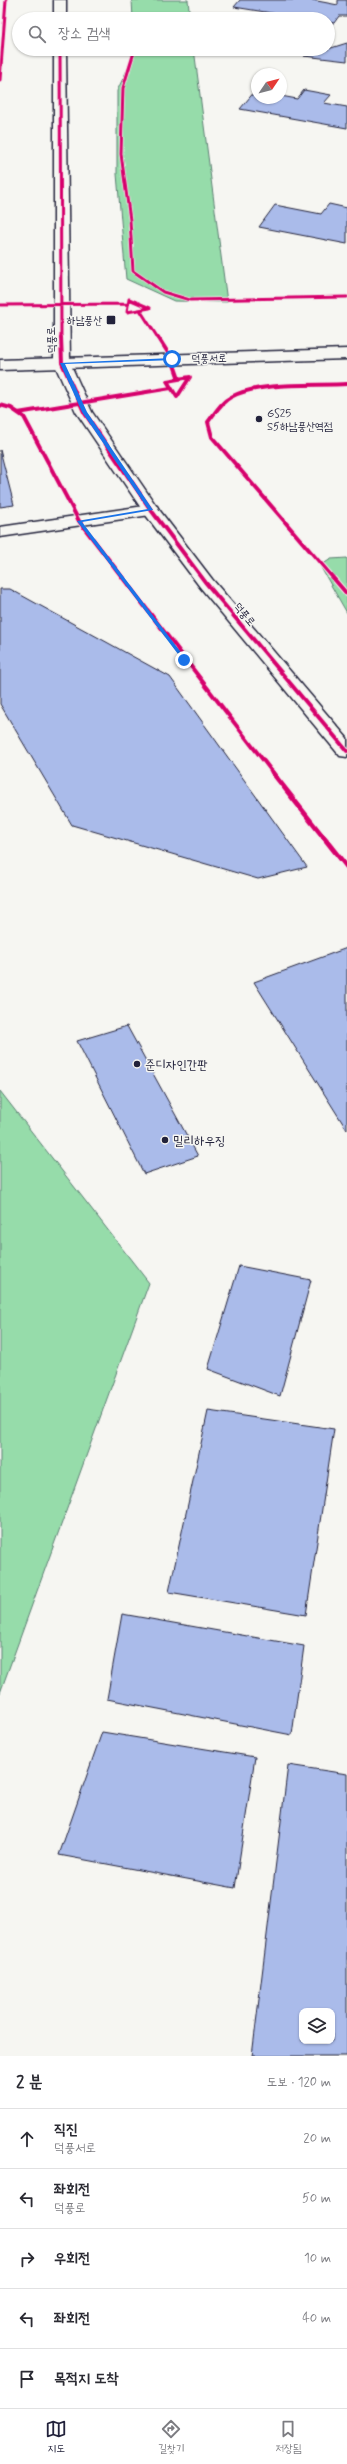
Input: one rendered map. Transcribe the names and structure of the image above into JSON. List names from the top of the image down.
{
  "streets": {
    "main road": ["덕풍로", "덕풍서로"]
  },
  "crossings": [
    ["덕풍로", "덕풍서로"]
  ],
  "places": {
    "transit": ["하남풍산"],
    "other": ["GS25 S5하남풍산역점", "준디자인간판", "밀리하우징"]
  },
  "north": "top right",
  "page": {
    "search": "장소 검색",
    "heading": ["2 분", "도보 · 120 m"],
    "list": [
      ["직진", "덕풍서로", "20 m"],
      ["좌회전", "덕풍로", "50 m"],
      ["우회전", "10 m"],
      ["좌회전", "40 m"],
      "목적지 도착"
    ],
    "nav": ["지도", "길찾기", "저장됨"]
  }
}
